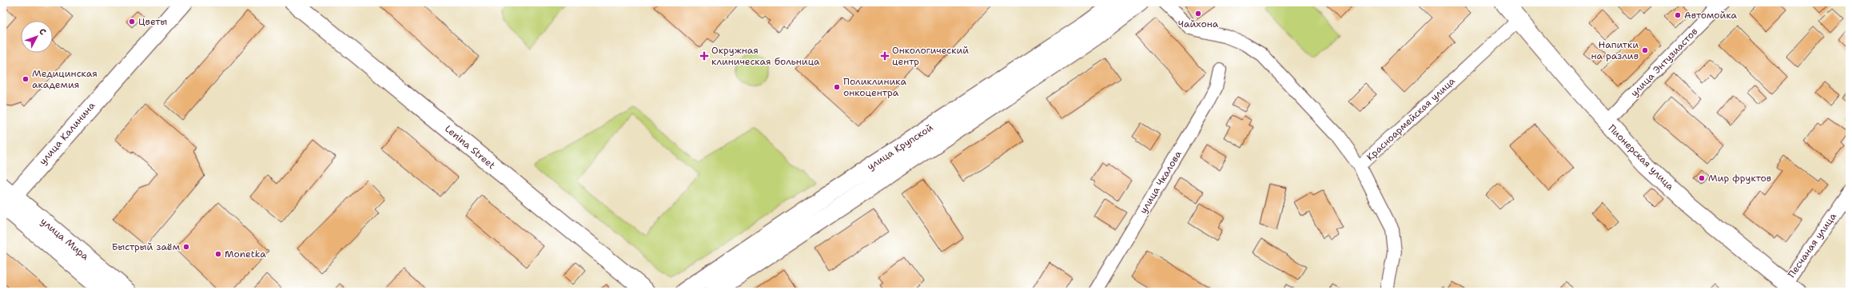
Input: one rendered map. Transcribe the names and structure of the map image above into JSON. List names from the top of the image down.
{
  "streets": {
    "main road": [
      "улица Калинина",
      "Lenina Street",
      "улица Крупской",
      "Пионерская улица",
      "улица Мира"
    ],
    "street": [
      "улица Энтузиастов",
      "Красноармейская улица",
      "улица Чкалова",
      "Песчаная улица"
    ]
  },
  "crossings": [
    ["улица Энтузиастов", "Пионерская улица"],
    ["Красноармейская улица", "Пионерская улица"],
    ["улица Калинина", "улица Мира"],
    ["Пионерская улица", "Песчаная улица"]
  ],
  "places": {
    "other": [
      "Чайхона",
      "Автомойка",
      "Цветы",
      "Напитки на разлив",
      "Медицинская академия",
      "Поликлиника онкоцентра",
      "Мир фруктов",
      "Быстрый заём",
      "Monetka"
    ],
    "health": ["Окружная клиническая больница", "Онкологический центр"]
  },
  "north": "top right"
}
